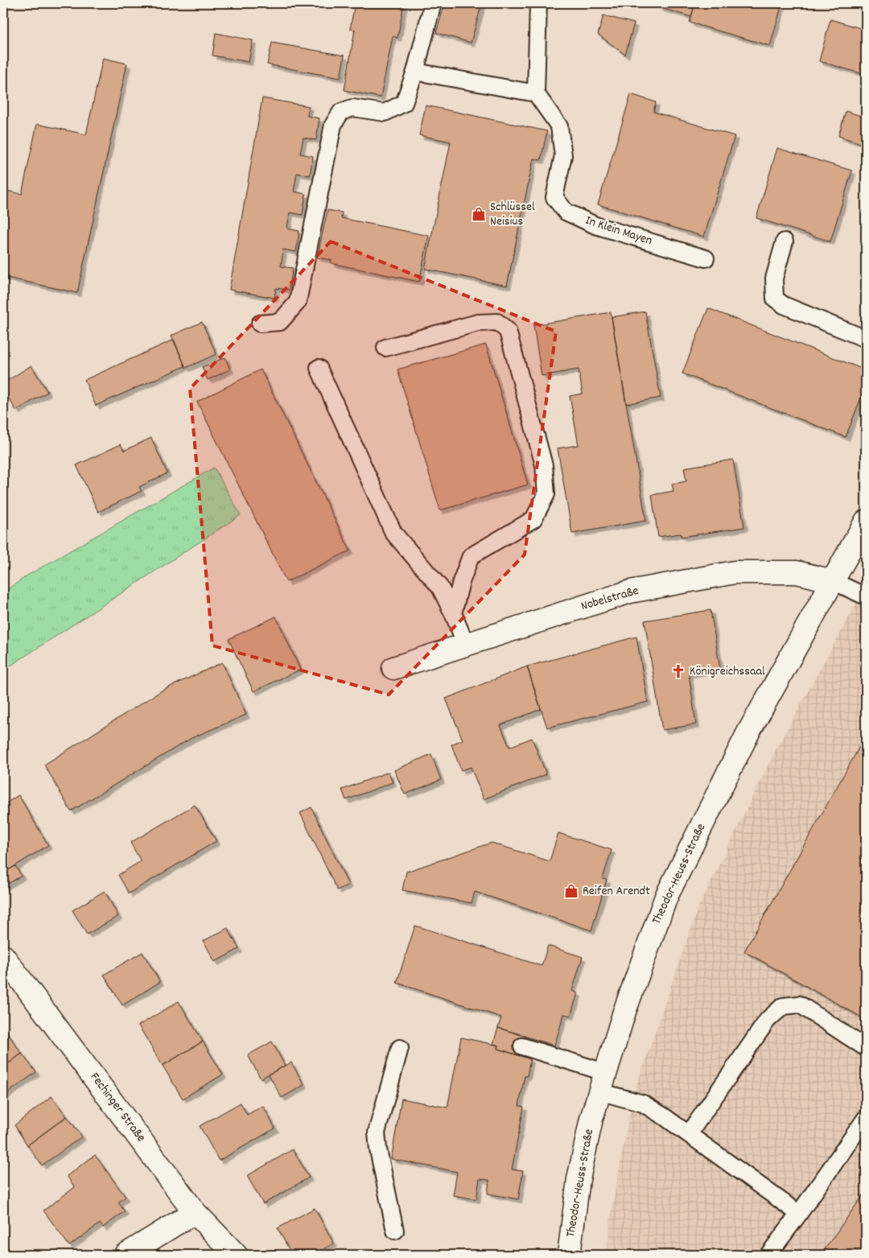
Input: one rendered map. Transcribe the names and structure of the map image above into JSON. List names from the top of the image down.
{
  "streets": {
    "street": ["Nobelstraße", "Theodor-Heuss-Straße", "Fechinger Straße"],
    "lane": ["In Klein Mayen"]
  },
  "crossings": [
    ["Nobelstraße", "Theodor-Heuss-Straße"]
  ],
  "places": {
    "shop": ["Schlüssel Neisius", "Reifen Arendt"],
    "church": ["Königreichssaal"]
  }
}
